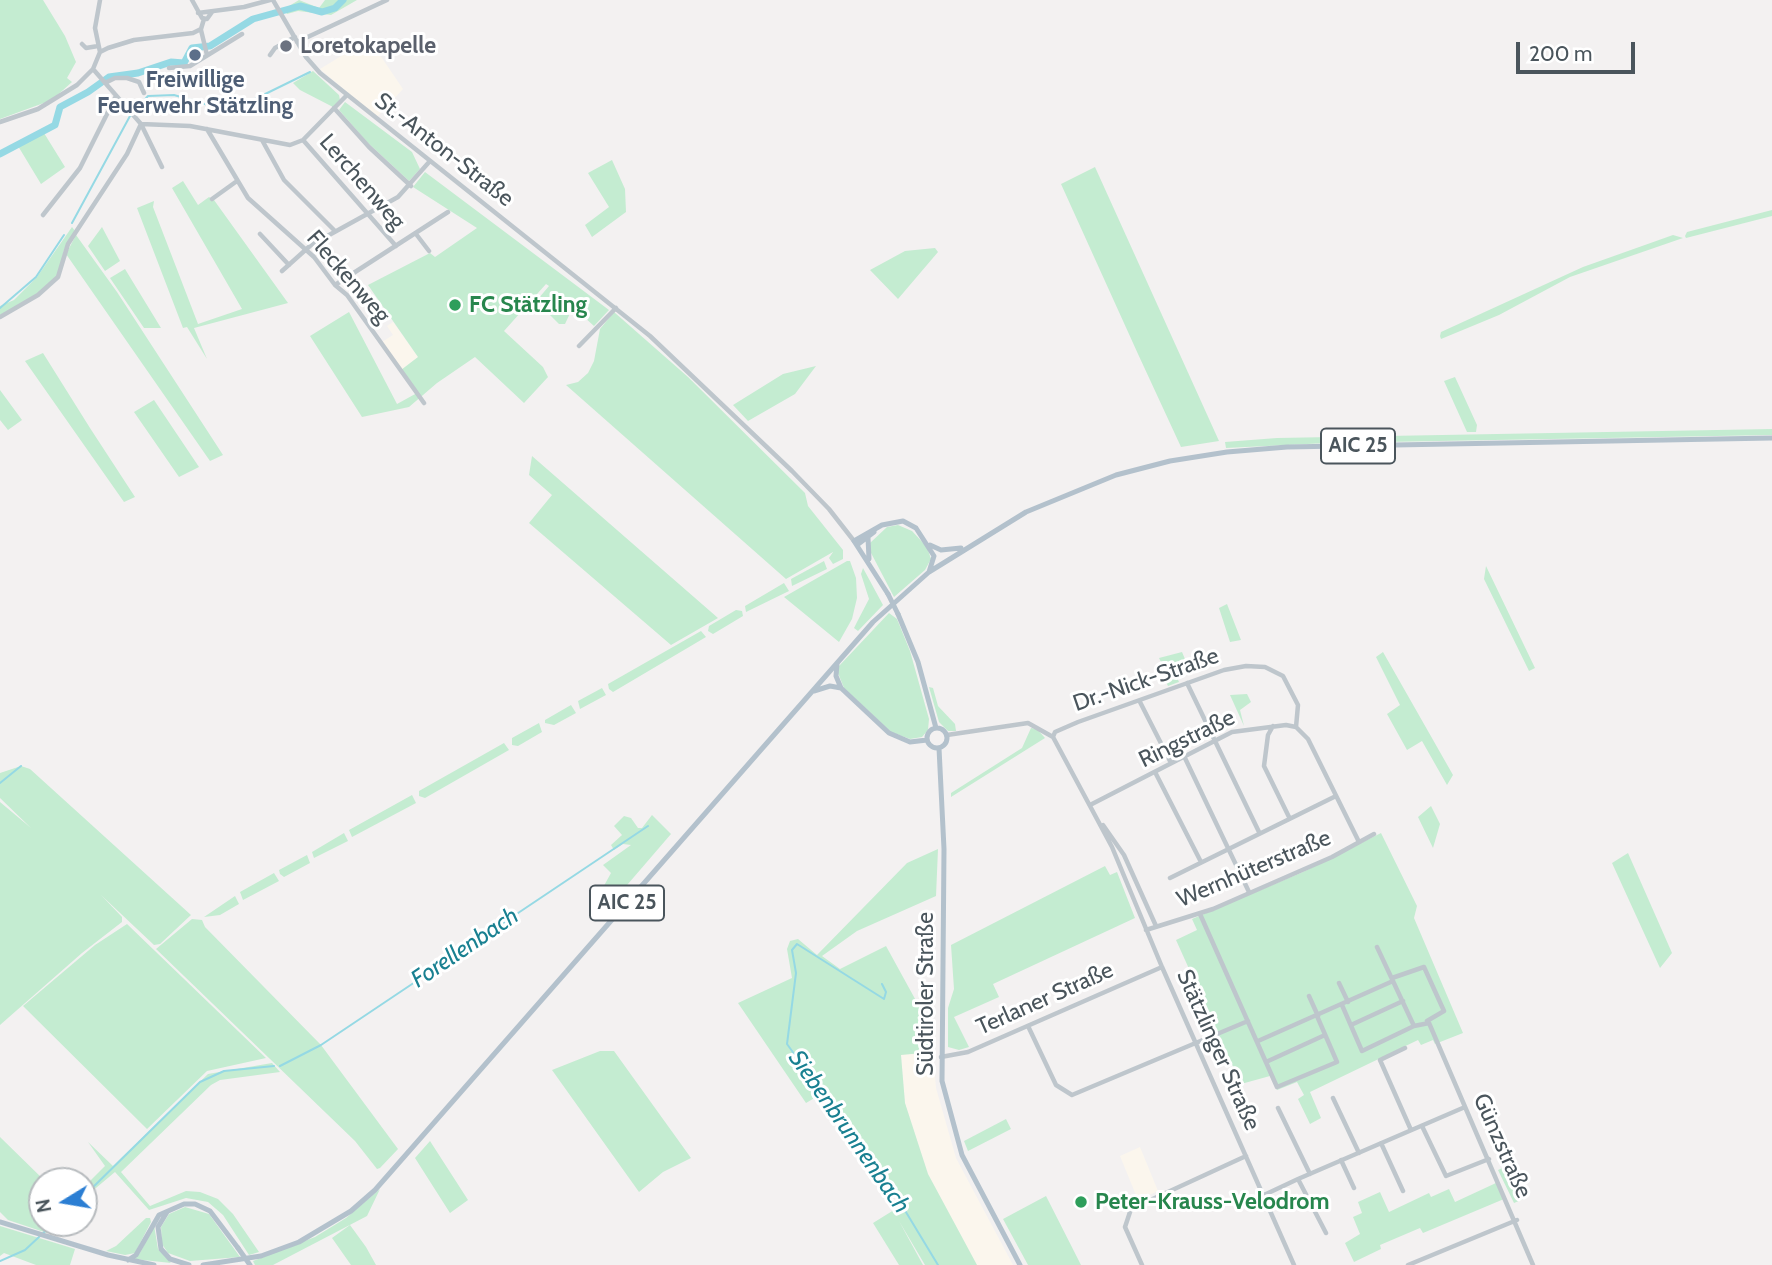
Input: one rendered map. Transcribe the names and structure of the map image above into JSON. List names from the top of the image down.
{
  "streets": {
    "main road": ["AIC 25", "Südtiroler Straße"],
    "street": [
      "St.-Anton-Straße",
      "Lerchenweg",
      "Fleckenweg",
      "Dr.-Nick-Straße",
      "Ringstraße",
      "Wernhüterstraße",
      "Terlaner Straße",
      "Stätzlinger Straße",
      "Günzstraße"
    ]
  },
  "crossings": [
    ["Dr.-Nick-Straße", "Ringstraße"],
    ["Dr.-Nick-Straße", "Stätzlinger Straße"],
    ["Ringstraße", "Stätzlinger Straße"],
    ["Wernhüterstraße", "Stätzlinger Straße"],
    ["Südtiroler Straße", "Terlaner Straße"],
    ["Südtiroler Straße", "Stätzlinger Straße"],
    ["Terlaner Straße", "Stätzlinger Straße"]
  ],
  "water": ["Forellenbach", "Siebenbrunnenbach"],
  "places": [
    "Loretokapelle",
    "Freiwillige Feuerwehr Stätzling",
    "FC Stätzling",
    "Peter-Krauss-Velodrom"
  ],
  "scale_bar": "200 m",
  "north": "left"
}
